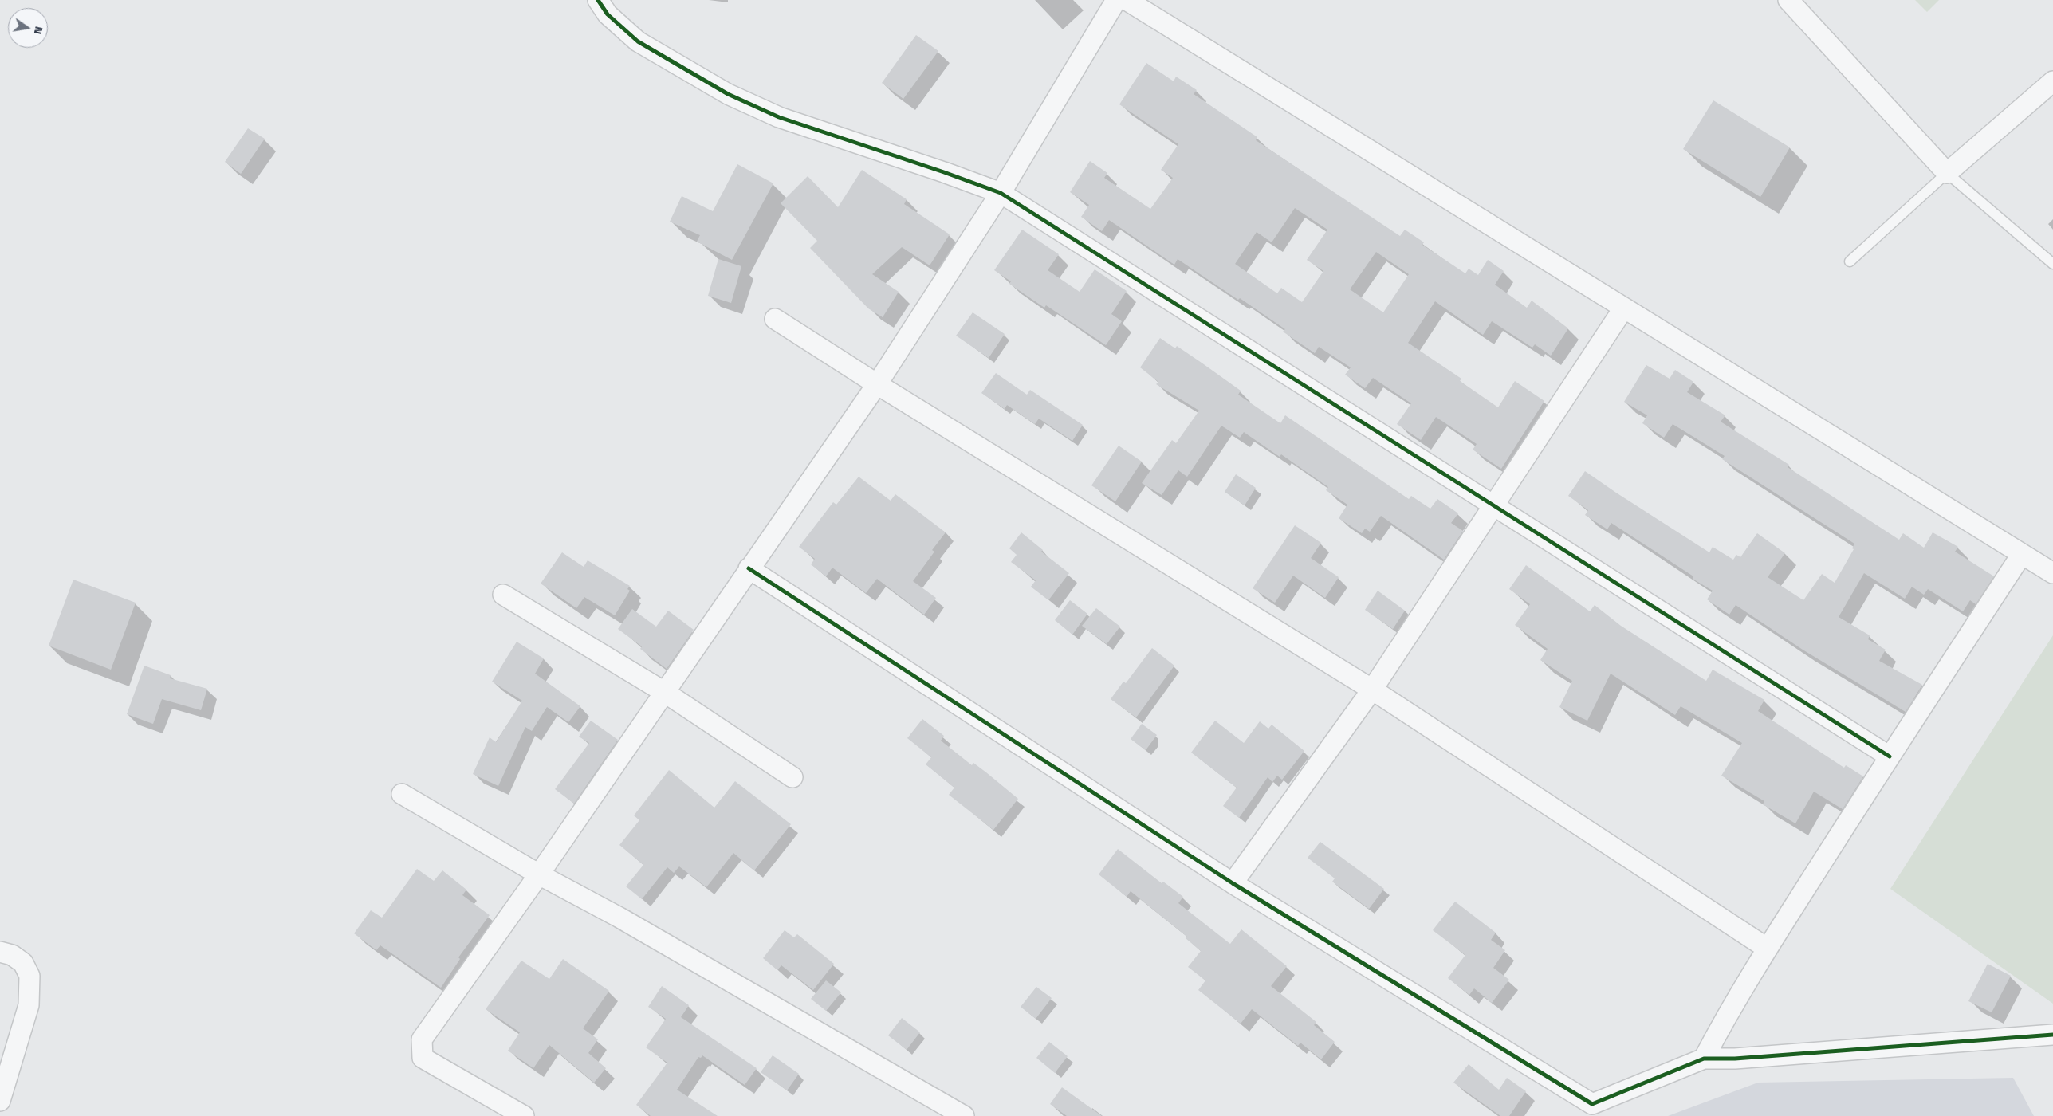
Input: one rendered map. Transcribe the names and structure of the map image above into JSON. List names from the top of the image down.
{
  "north": "right"
}
